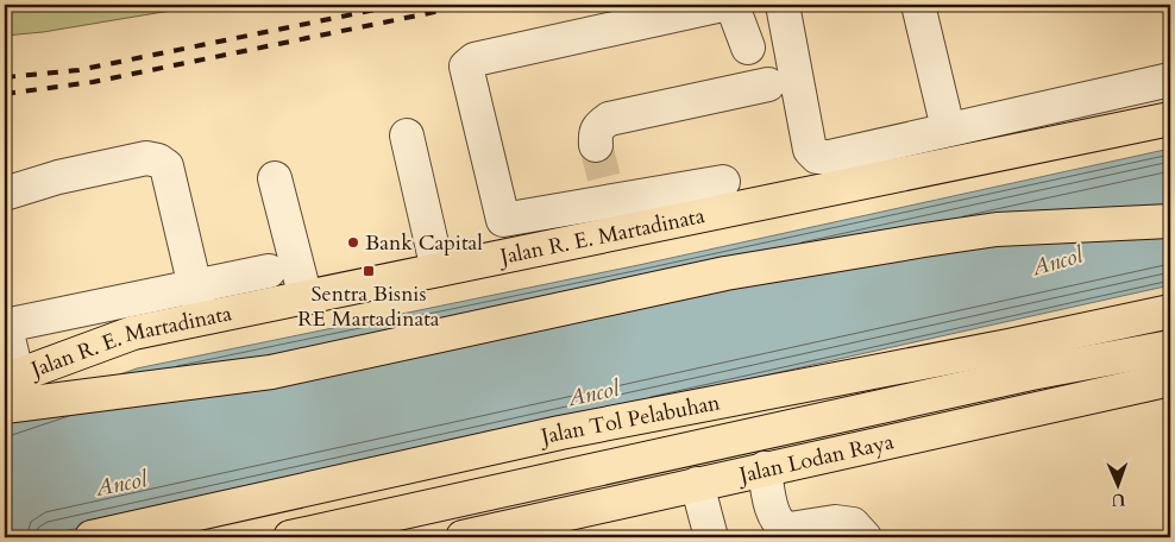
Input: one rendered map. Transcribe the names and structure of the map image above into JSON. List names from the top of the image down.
{
  "streets": {
    "highway": ["Jalan R. E. Martadinata", "Jalan Tol Pelabuhan", "Jalan Lodan Raya"]
  },
  "water": ["Ancol"],
  "places": {
    "other": ["Bank Capital"],
    "transit": ["Sentra Bisnis RE Martadinata"]
  },
  "north": "bottom"
}
